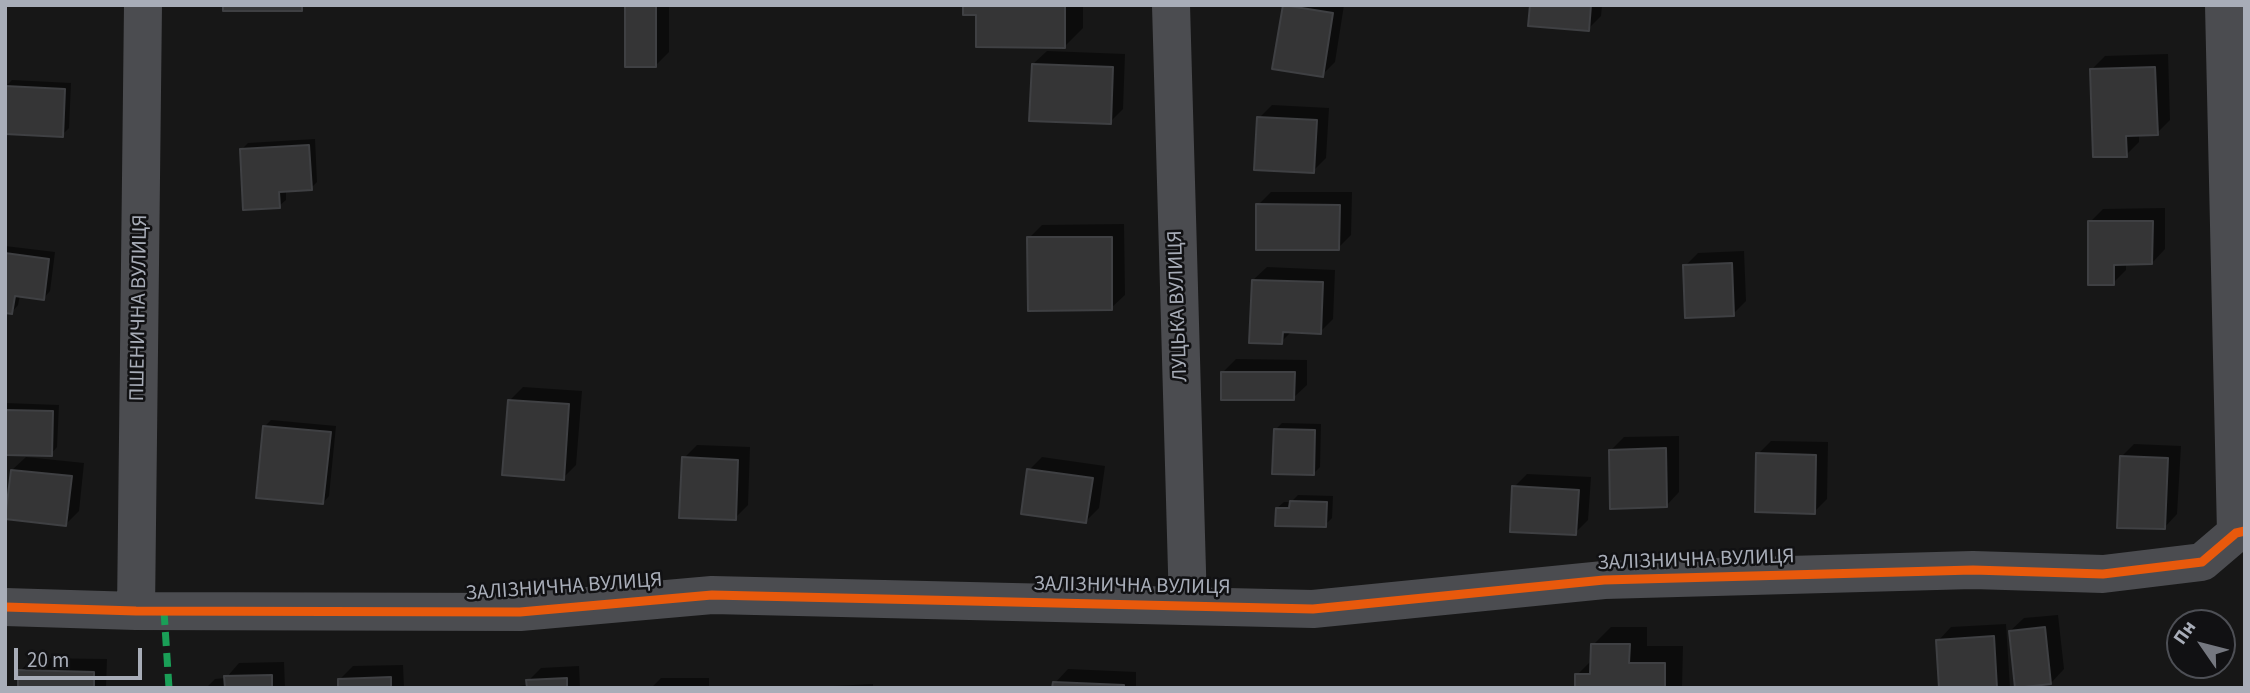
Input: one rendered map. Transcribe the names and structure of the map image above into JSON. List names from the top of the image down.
{
  "streets": {
    "street": ["ЛУЦЬКА ВУЛИЦЯ", "ПШЕНИЧНА ВУЛИЦЯ", "ЗАЛІЗНИЧНА ВУЛИЦЯ"]
  },
  "crossings": [
    ["ЛУЦЬКА ВУЛИЦЯ", "ЗАЛІЗНИЧНА ВУЛИЦЯ"],
    ["ПШЕНИЧНА ВУЛИЦЯ", "ЗАЛІЗНИЧНА ВУЛИЦЯ"]
  ],
  "scale_bar": "20 m",
  "north": "top left"
}
